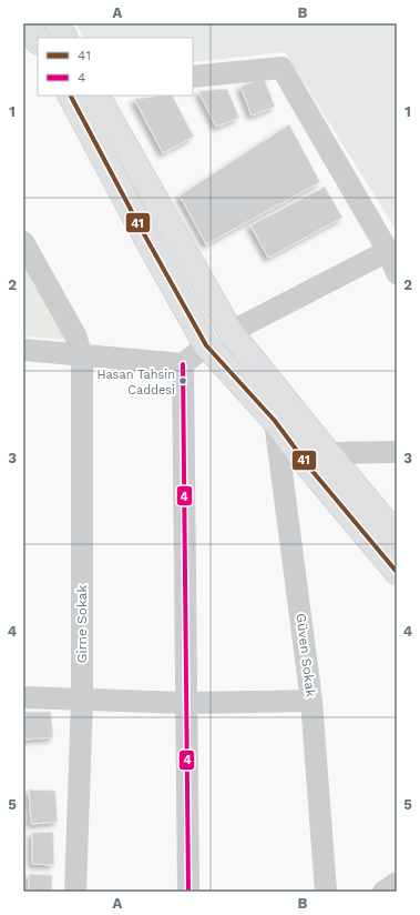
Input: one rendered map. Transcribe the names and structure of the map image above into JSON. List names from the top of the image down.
{
  "streets": {
    "street": ["Girne Sokak", "Güven Sokak"]
  },
  "places": ["Hasan Tahsin Caddesi"],
  "lines": ["transit line 41", "transit line 4"],
  "legend": ["41", "4"],
  "grid": {
    "columns": ["A", "B"],
    "rows": [
      "1",
      "2",
      "3",
      "4",
      "5"
    ]
  }
}
